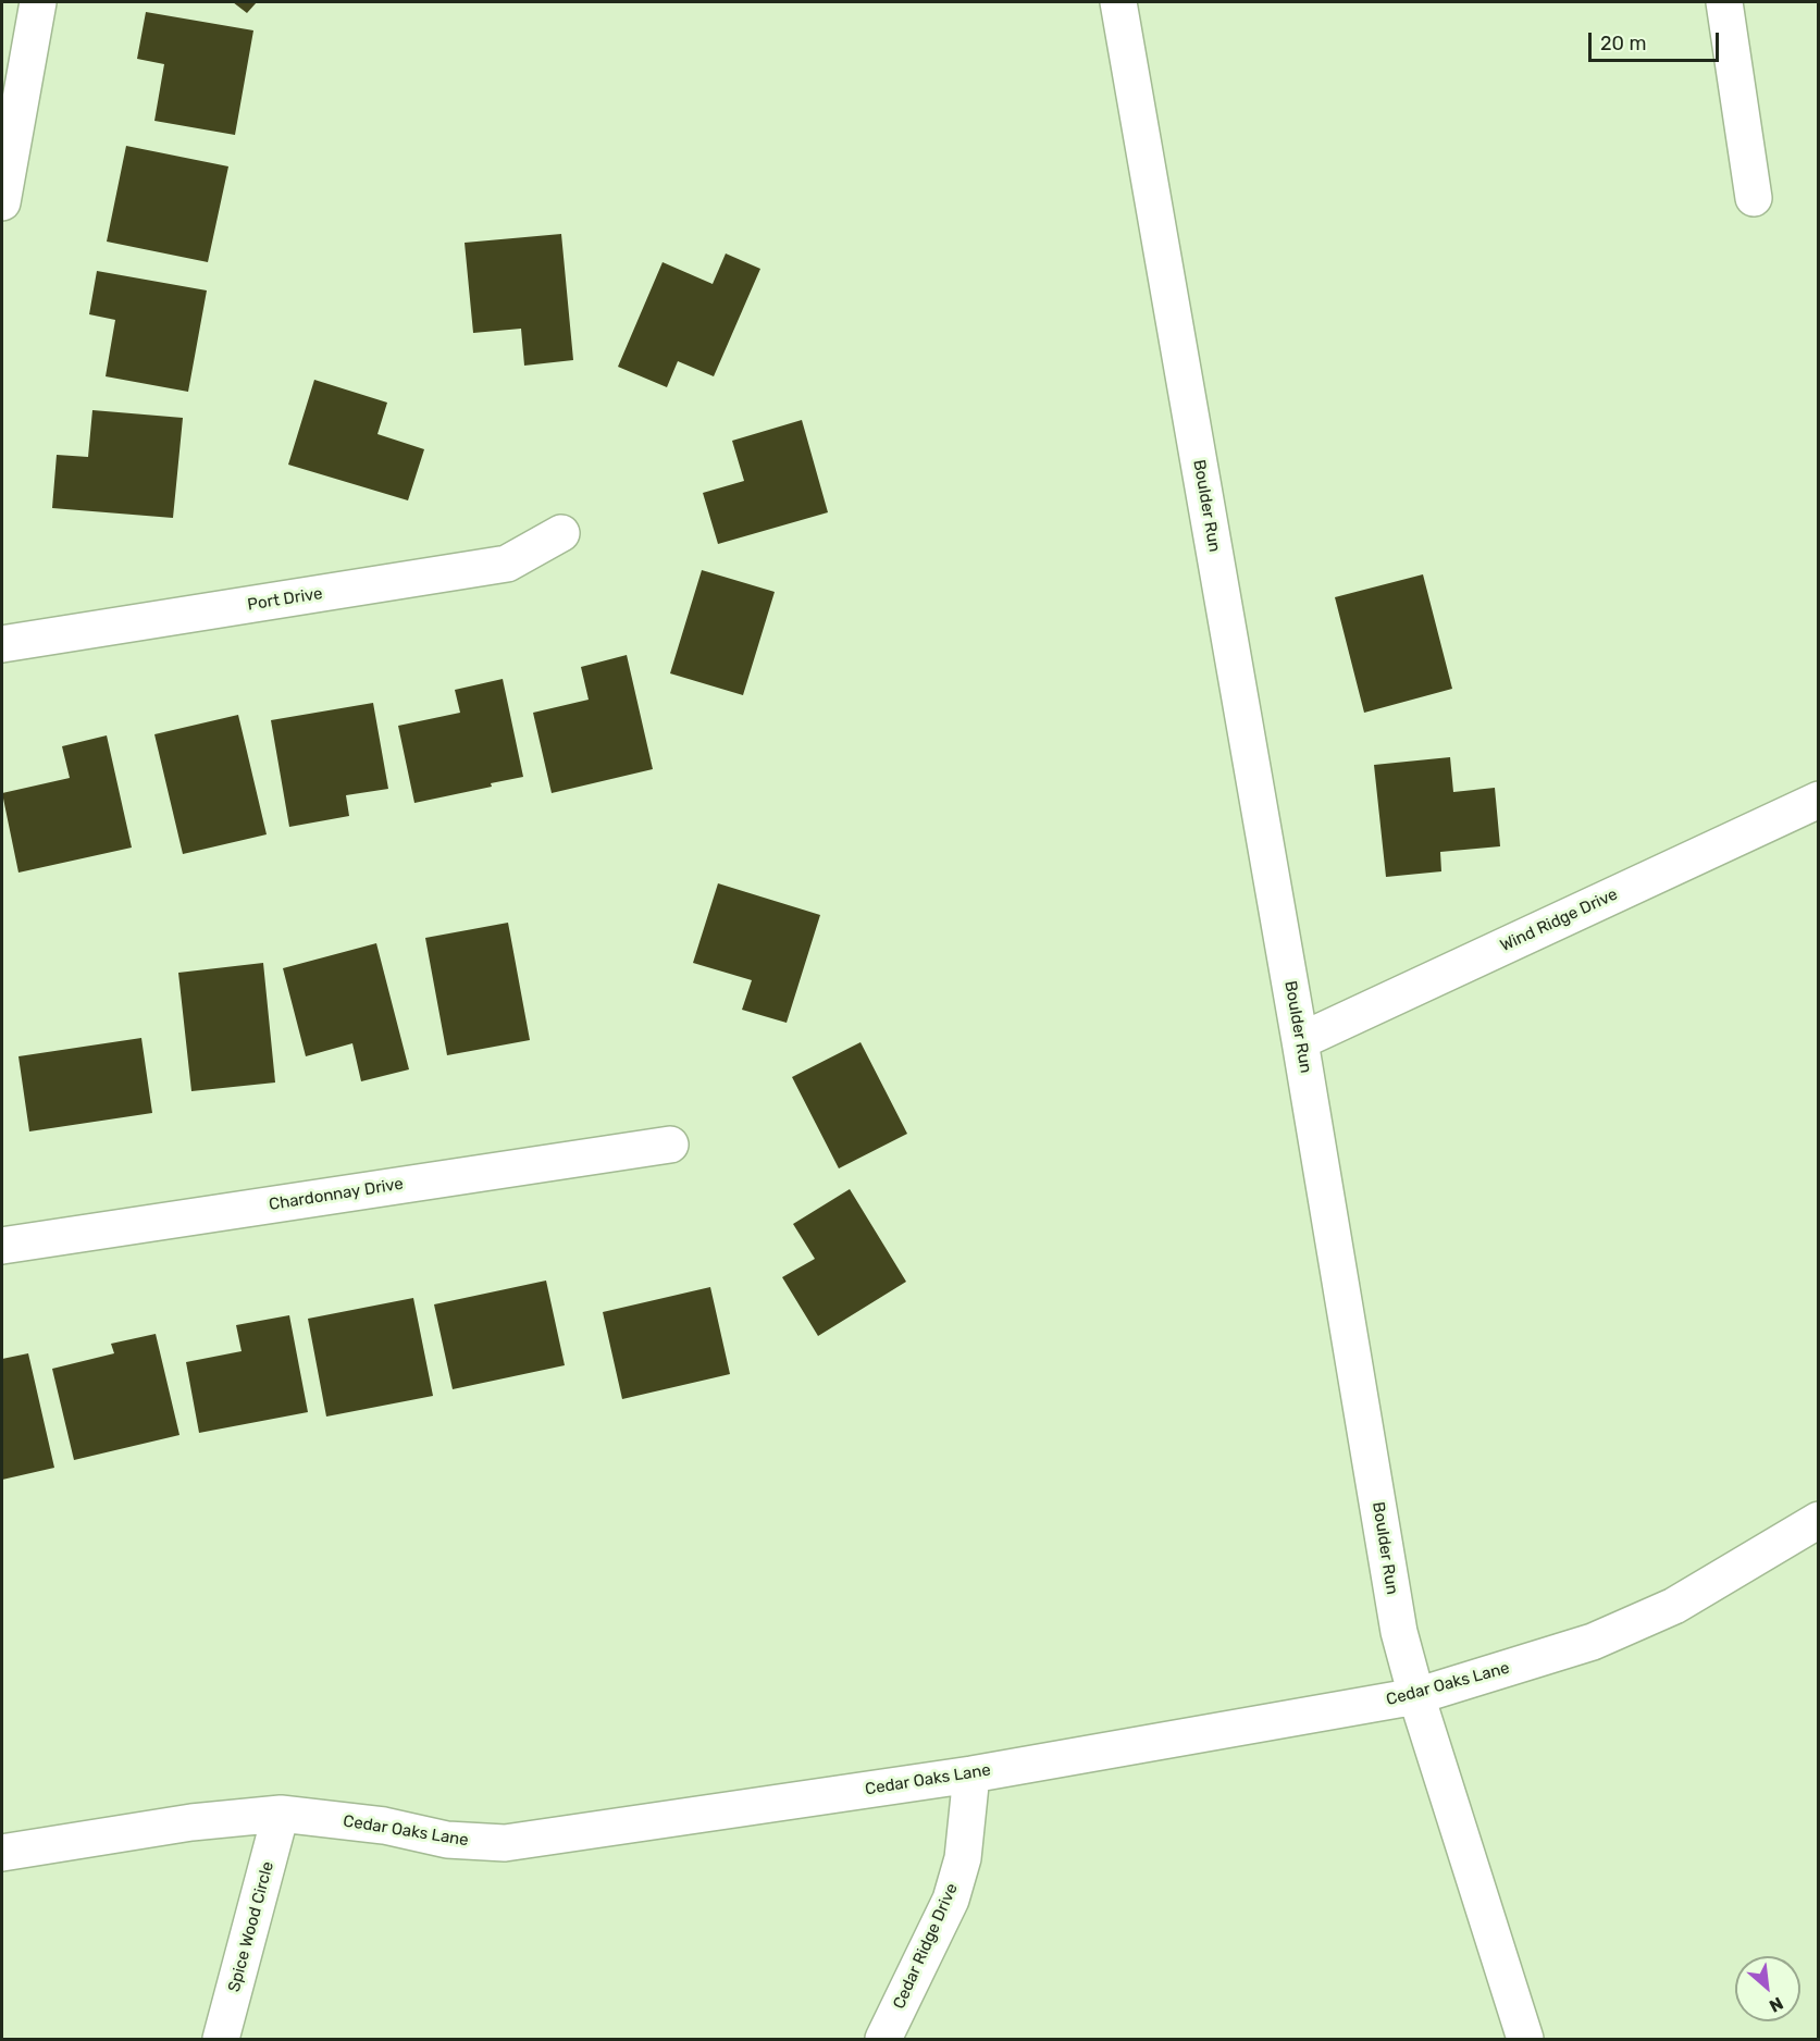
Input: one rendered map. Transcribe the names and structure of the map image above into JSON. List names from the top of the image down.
{
  "streets": {
    "street": [
      "Boulder Run",
      "Port Drive",
      "Wind Ridge Drive",
      "Chardonnay Drive",
      "Cedar Oaks Lane",
      "Spice Wood Circle",
      "Cedar Ridge Drive"
    ]
  },
  "crossings": [
    ["Boulder Run", "Wind Ridge Drive"],
    ["Boulder Run", "Cedar Oaks Lane"],
    ["Cedar Oaks Lane", "Spice Wood Circle"],
    ["Cedar Oaks Lane", "Cedar Ridge Drive"]
  ],
  "scale_bar": "20 m",
  "north": "bottom right"
}
